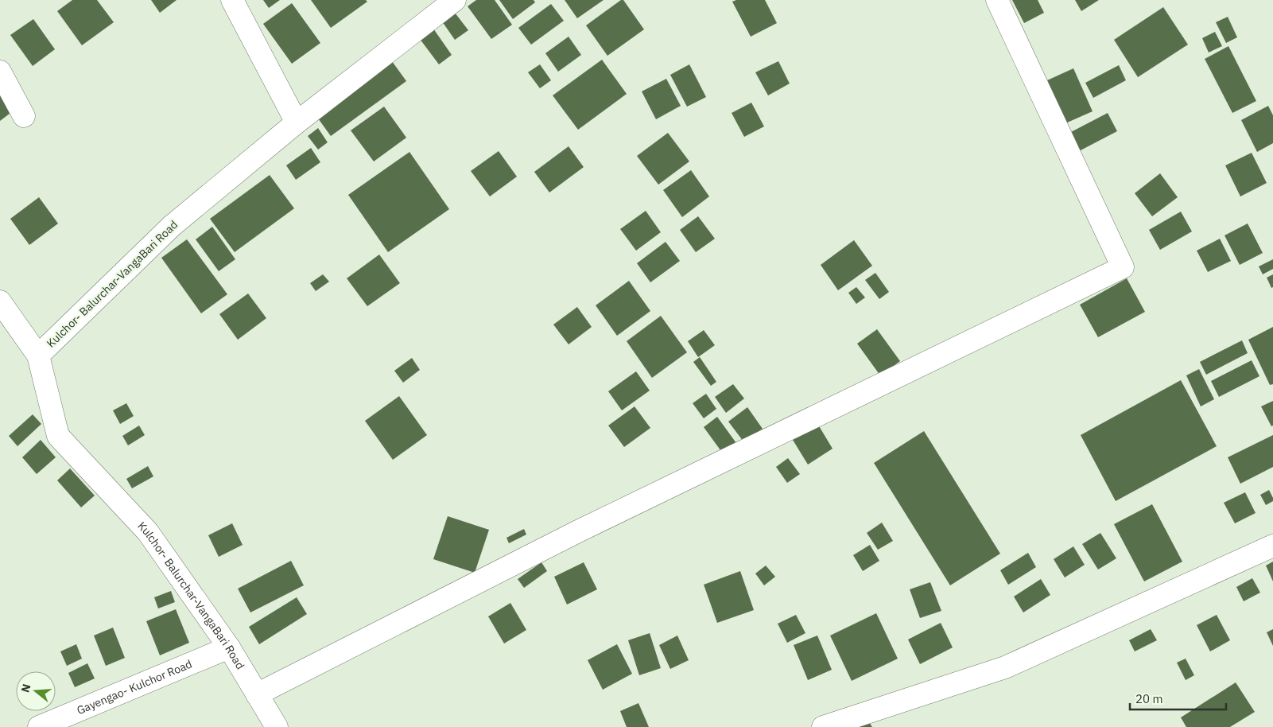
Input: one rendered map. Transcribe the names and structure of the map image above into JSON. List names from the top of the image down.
{
  "streets": {
    "street": ["Kulchor- Balurchar-VangaBari Road", "Gayengao- Kulchor Road"]
  },
  "crossings": [
    ["Kulchor- Balurchar-VangaBari Road", "Gayengao- Kulchor Road"]
  ],
  "scale_bar": "20 m",
  "north": "left"
}
